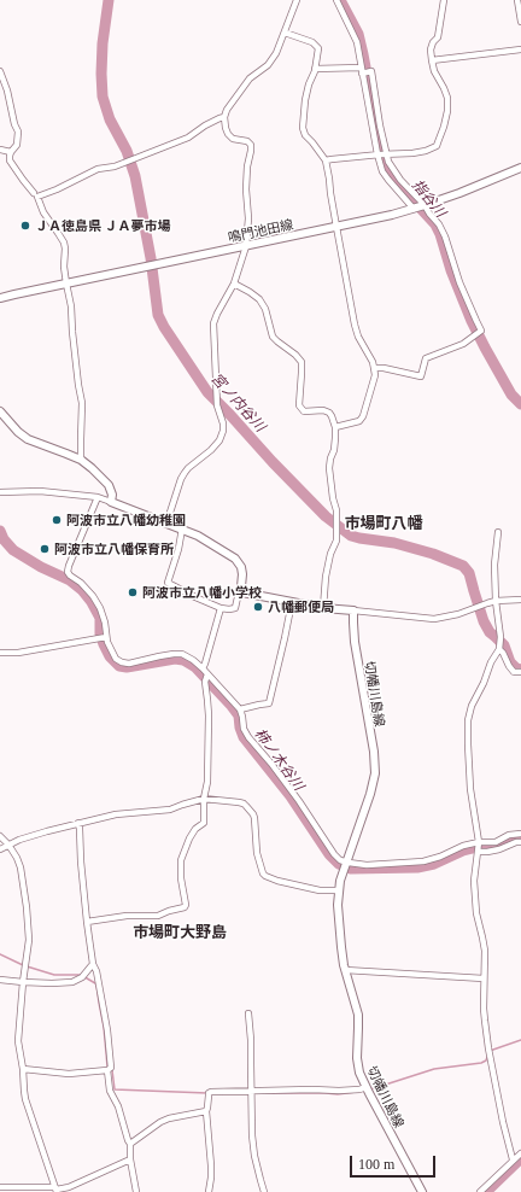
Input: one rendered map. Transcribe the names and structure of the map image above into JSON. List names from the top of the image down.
{
  "streets": {
    "main road": ["鳴門池田線", "切幡川島線"]
  },
  "districts": ["市場町八幡", "市場町大野島"],
  "water": ["指谷川", "宮ノ内谷川", "柿ノ木谷川"],
  "places": [
    "ＪＡ徳島県 ＪＡ夢市場",
    "阿波市立八幡幼稚園",
    "阿波市立八幡保育所",
    "阿波市立八幡小学校",
    "八幡郵便局"
  ],
  "scale_bar": "100 m"
}
